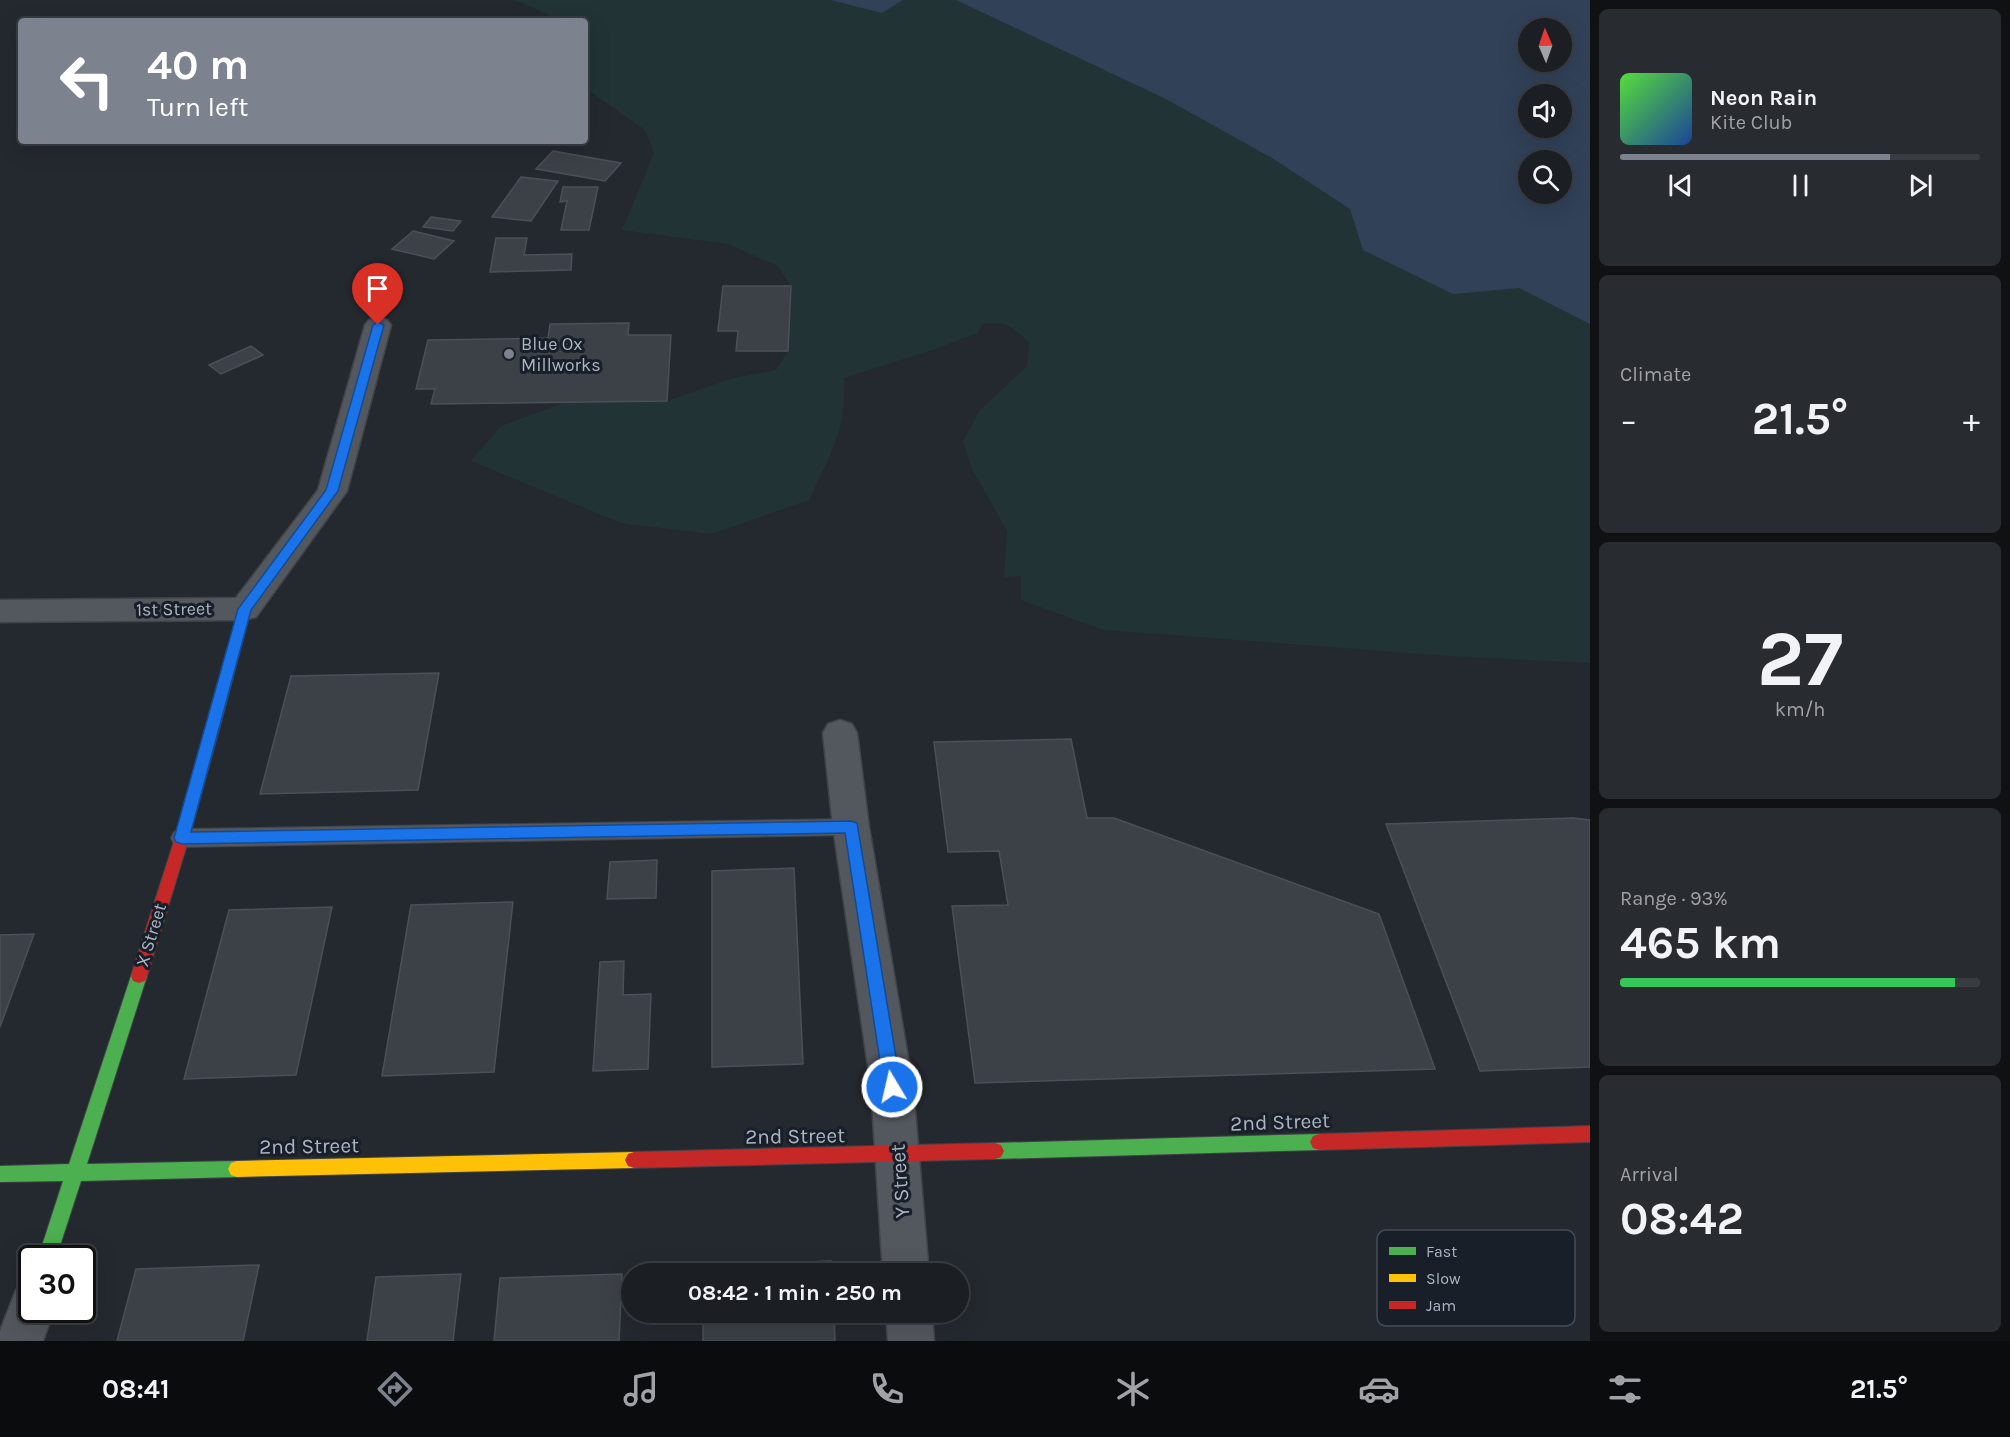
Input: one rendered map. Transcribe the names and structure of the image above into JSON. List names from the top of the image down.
{
  "streets": {
    "street": [
      "1st Street",
      "X Street",
      "2nd Street",
      "Y Street"
    ]
  },
  "crossings": [
    ["1st Street", "X Street"],
    ["X Street", "2nd Street"],
    ["2nd Street", "Y Street"]
  ],
  "places": ["Blue Ox Millworks"],
  "legend": ["Fast", "Slow", "Jam"],
  "north": "top",
  "page": {
    "turn": ["40 m", "Turn left"],
    "song": ["Neon Rain", "Kite Club"],
    "tile": [
      "Climate",
      ["27", "km/h"],
      ["Range · 93%", "465 km"],
      ["Arrival", "08:42"]
    ],
    "heat": ["−", "21.5°", "+"],
    "limit": "30",
    "trip": "08:42 · 1 min · 250 m",
    "tabs": ["08:41", "21.5°"]
  }
}
